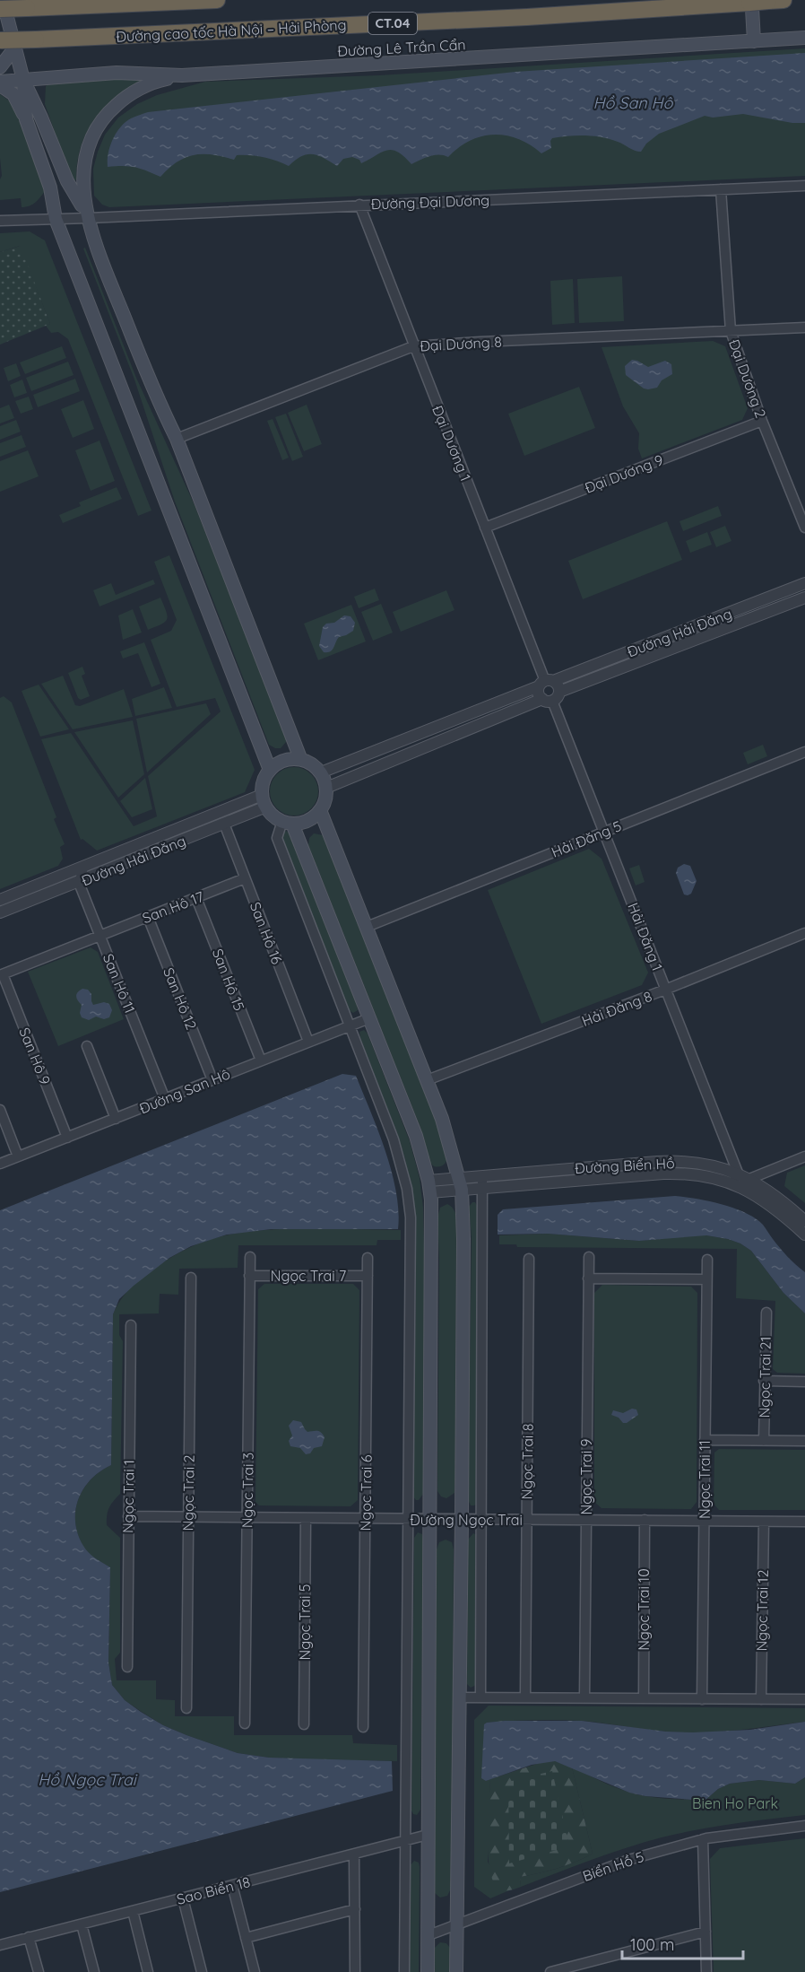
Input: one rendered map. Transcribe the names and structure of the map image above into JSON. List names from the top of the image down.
{
  "streets": {
    "highway": ["CT.04", "Đường cao tốc Hà Nội – Hải Phòng"],
    "main road": ["Đường Lê Trần Cẩn"],
    "street": [
      "Đường Đại Dương",
      "Đại Dương 8",
      "Đại Dương 2",
      "Đại Dương 1",
      "Đại Dương 9",
      "Đường Hải Đăng",
      "Hải Đăng 5",
      "San Hô 17",
      "San Hô 16",
      "Hải Đăng 1",
      "San Hô 15",
      "San Hô 11",
      "San Hô 12",
      "Hải Đăng 8",
      "San Hô 9",
      "Đường San Hô",
      "Đường Biển Hồ",
      "Ngọc Trai 7",
      "Ngọc Trai 21",
      "Ngọc Trai 8",
      "Ngọc Trai 9",
      "Ngọc Trai 11",
      "Ngọc Trai 3",
      "Ngọc Trai 2",
      "Ngọc Trai 6",
      "Ngọc Trai 1",
      "Đường Ngọc Trai",
      "Ngọc Trai 10",
      "Ngọc Trai 12",
      "Ngọc Trai 5",
      "Biển Hồ 5",
      "Sao Biển 18"
    ]
  },
  "crossings": [
    ["CT.04", "Đường cao tốc Hà Nội – Hải Phòng"],
    ["Đường Đại Dương", "Đại Dương 2"],
    ["Đường Đại Dương", "Đại Dương 1"],
    ["Đại Dương 8", "Đại Dương 2"],
    ["Đại Dương 8", "Đại Dương 1"],
    ["Đại Dương 2", "Đại Dương 9"],
    ["Đại Dương 1", "Đại Dương 9"],
    ["Đại Dương 1", "Đường Hải Đăng"],
    ["Đường Hải Đăng", "San Hô 16"],
    ["Đường Hải Đăng", "Hải Đăng 1"],
    ["Đường Hải Đăng", "San Hô 11"],
    ["Hải Đăng 5", "Hải Đăng 1"],
    ["San Hô 17", "San Hô 16"],
    ["San Hô 17", "San Hô 15"],
    ["San Hô 17", "San Hô 11"],
    ["San Hô 17", "San Hô 12"],
    ["San Hô 17", "San Hô 9"],
    ["San Hô 16", "Đường San Hô"],
    ["Hải Đăng 1", "Hải Đăng 8"],
    ["Hải Đăng 1", "Đường Biển Hồ"],
    ["San Hô 15", "Đường San Hô"],
    ["San Hô 11", "Đường San Hô"],
    ["San Hô 12", "Đường San Hô"],
    ["San Hô 9", "Đường San Hô"],
    ["Ngọc Trai 7", "Ngọc Trai 3"],
    ["Ngọc Trai 7", "Ngọc Trai 6"],
    ["Ngọc Trai 8", "Đường Ngọc Trai"],
    ["Ngọc Trai 9", "Đường Ngọc Trai"],
    ["Ngọc Trai 11", "Đường Ngọc Trai"],
    ["Ngọc Trai 3", "Đường Ngọc Trai"],
    ["Ngọc Trai 2", "Đường Ngọc Trai"],
    ["Ngọc Trai 6", "Đường Ngọc Trai"],
    ["Ngọc Trai 1", "Đường Ngọc Trai"],
    ["Đường Ngọc Trai", "Ngọc Trai 10"],
    ["Đường Ngọc Trai", "Ngọc Trai 12"],
    ["Đường Ngọc Trai", "Ngọc Trai 5"]
  ],
  "water": ["Hồ San Hô", "Hồ Ngọc Trai"],
  "parks": ["Bien Ho Park"],
  "scale_bar": "100 m"
}
